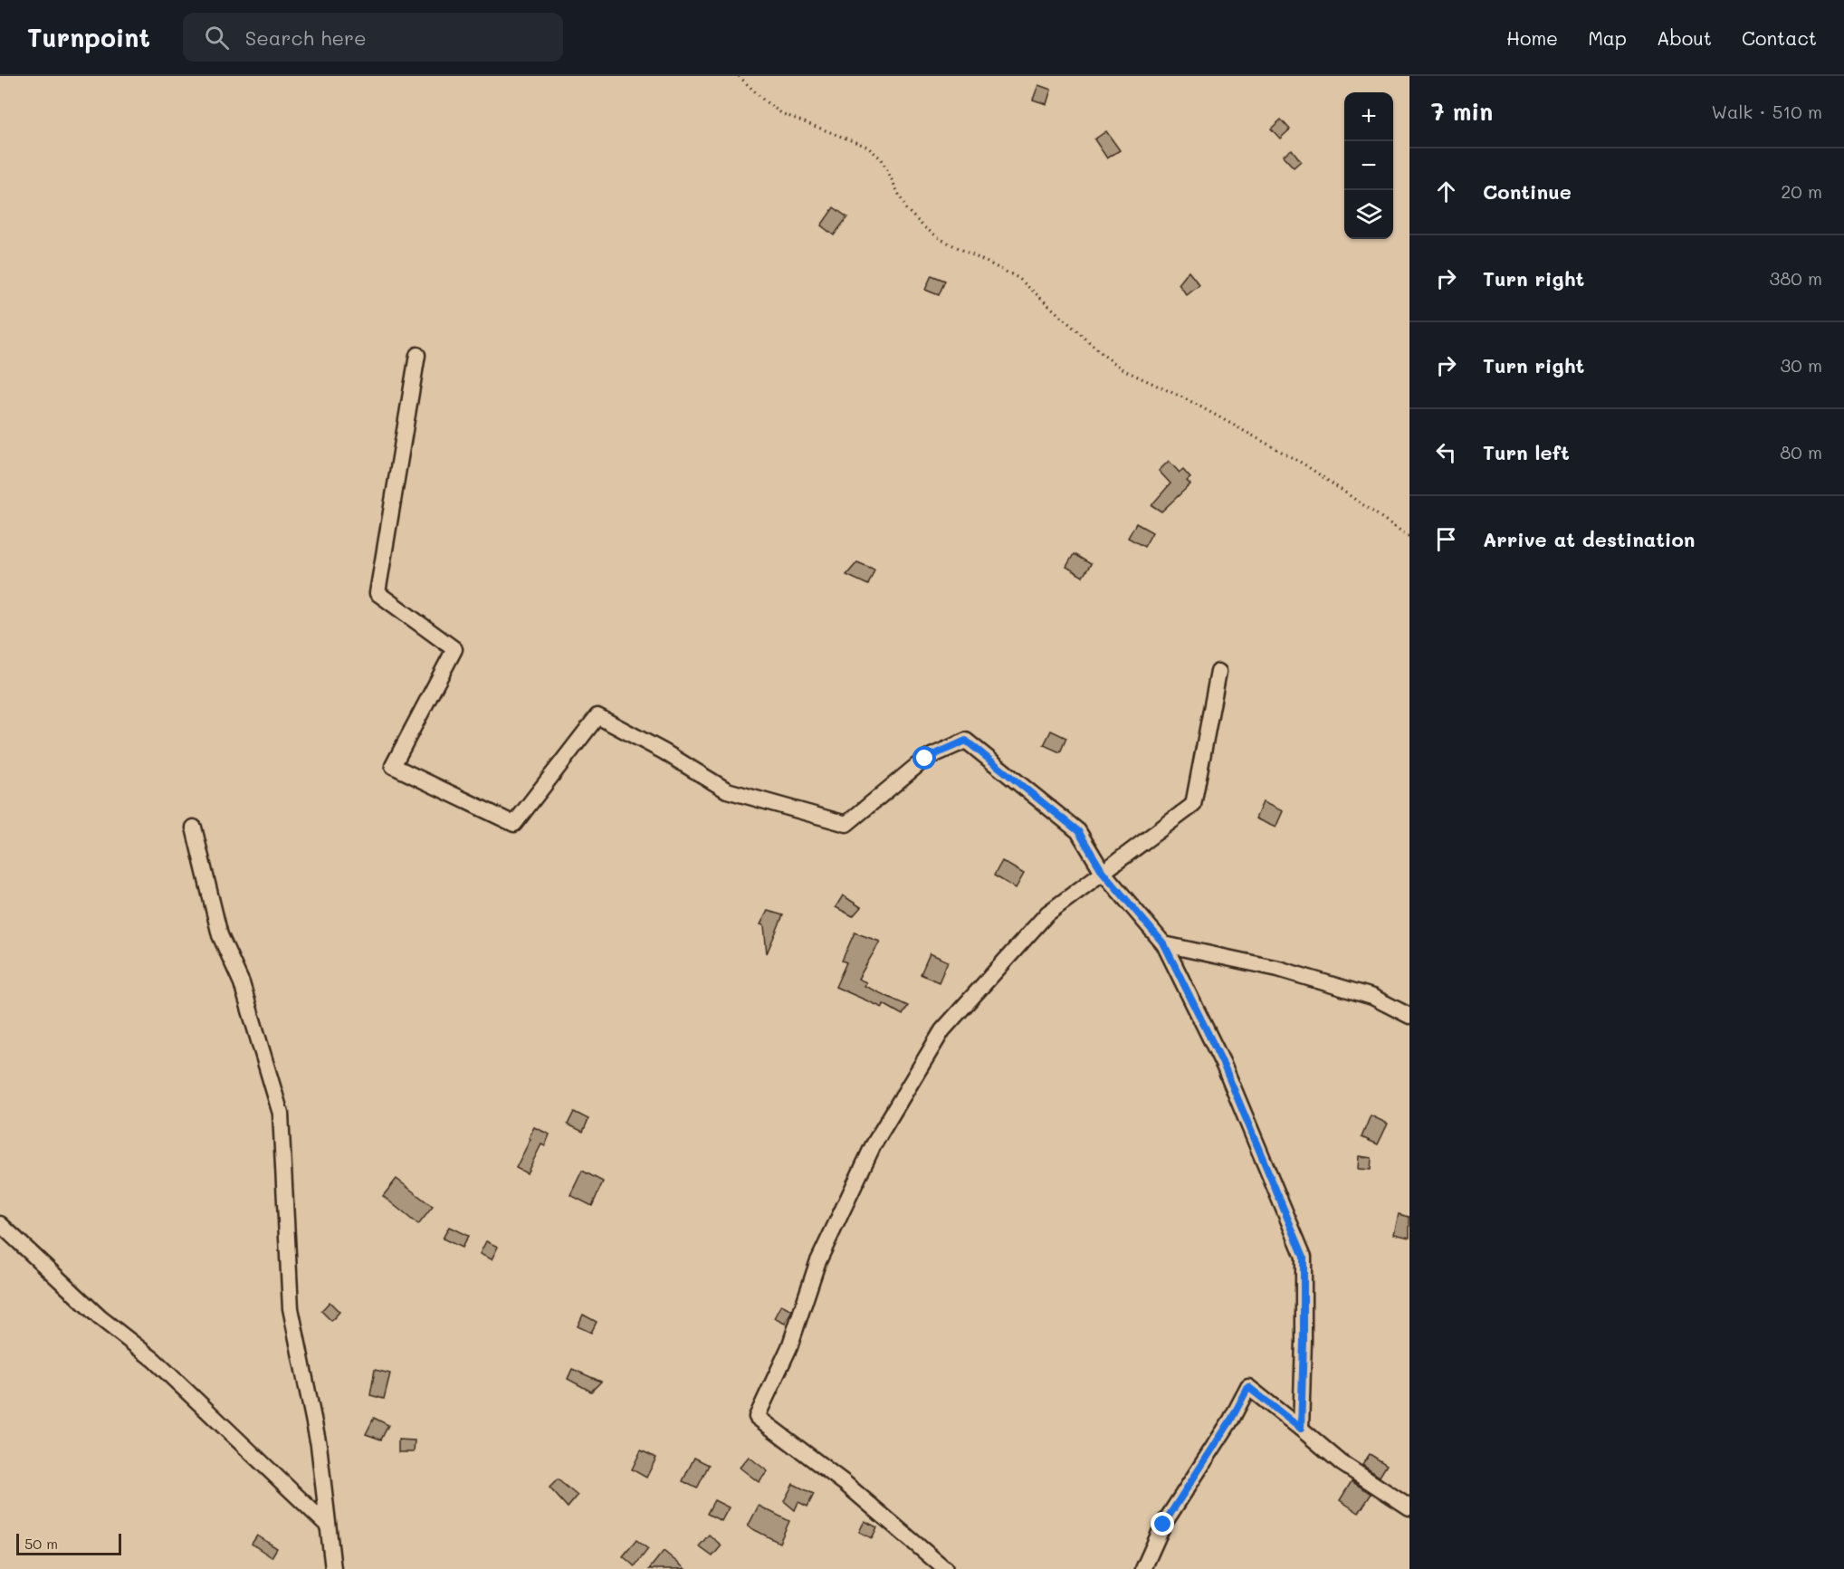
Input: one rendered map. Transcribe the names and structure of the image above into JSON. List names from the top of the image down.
{
  "scale_bar": "50 m",
  "page": {
    "header": "Turnpoint",
    "search": "Search here",
    "nav": [
      "Home",
      "Map",
      "About",
      "Contact"
    ],
    "heading": ["7 min", "Walk · 510 m"],
    "map_buttons": ["+", "−"],
    "list": [
      ["Continue", "20 m"],
      ["Turn right", "380 m"],
      ["Turn right", "30 m"],
      ["Turn left", "80 m"],
      "Arrive at destination"
    ],
    "scale": "50 m"
  }
}
